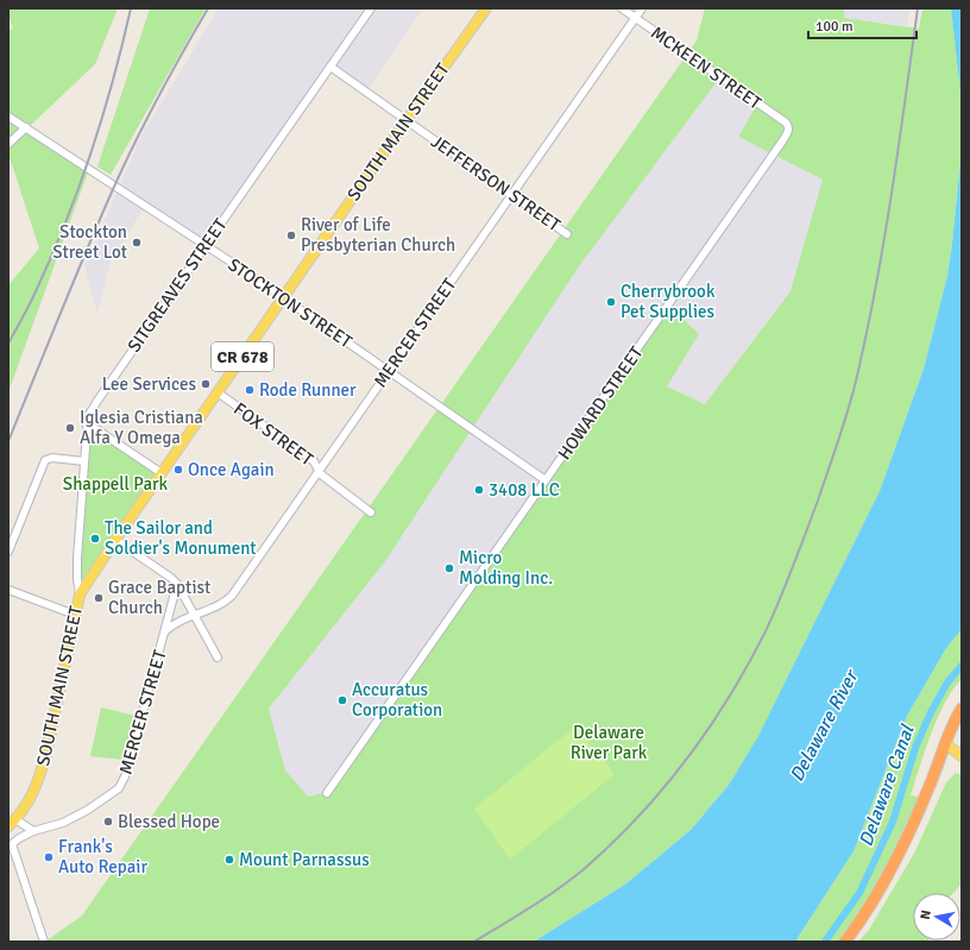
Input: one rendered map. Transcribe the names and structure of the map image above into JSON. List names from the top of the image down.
{
  "streets": {
    "main road": ["SOUTH MAIN STREET", "CR 678"],
    "street": [
      "MCKEEN STREET",
      "JEFFERSON STREET",
      "SITGREAVES STREET",
      "STOCKTON STREET",
      "MERCER STREET",
      "HOWARD STREET",
      "FOX STREET"
    ]
  },
  "crossings": [
    ["MCKEEN STREET", "MERCER STREET"],
    ["MCKEEN STREET", "HOWARD STREET"],
    ["SOUTH MAIN STREET", "JEFFERSON STREET"],
    ["SOUTH MAIN STREET", "SITGREAVES STREET"],
    ["SOUTH MAIN STREET", "STOCKTON STREET"],
    ["SOUTH MAIN STREET", "FOX STREET"],
    ["JEFFERSON STREET", "SITGREAVES STREET"],
    ["JEFFERSON STREET", "MERCER STREET"],
    ["SITGREAVES STREET", "STOCKTON STREET"],
    ["STOCKTON STREET", "MERCER STREET"],
    ["STOCKTON STREET", "HOWARD STREET"],
    ["MERCER STREET", "FOX STREET"]
  ],
  "water": ["Delaware River", "Delaware Canal"],
  "parks": ["Shappell Park", "Delaware River Park"],
  "places": [
    "River of Life Presbyterian Church",
    "Stockton Street Lot",
    "Cherrybrook Pet Supplies",
    "Lee Services",
    "Rode Runner",
    "Iglesia Cristiana Alfa Y Omega",
    "Once Again",
    "3408 LLC",
    "The Sailor and Soldier's Monument",
    "Micro Molding Inc.",
    "Grace Baptist Church",
    "Accuratus Corporation",
    "Blessed Hope",
    "Frank's Auto Repair",
    "Mount Parnassus"
  ],
  "scale_bar": "100 m",
  "north": "left"
}
